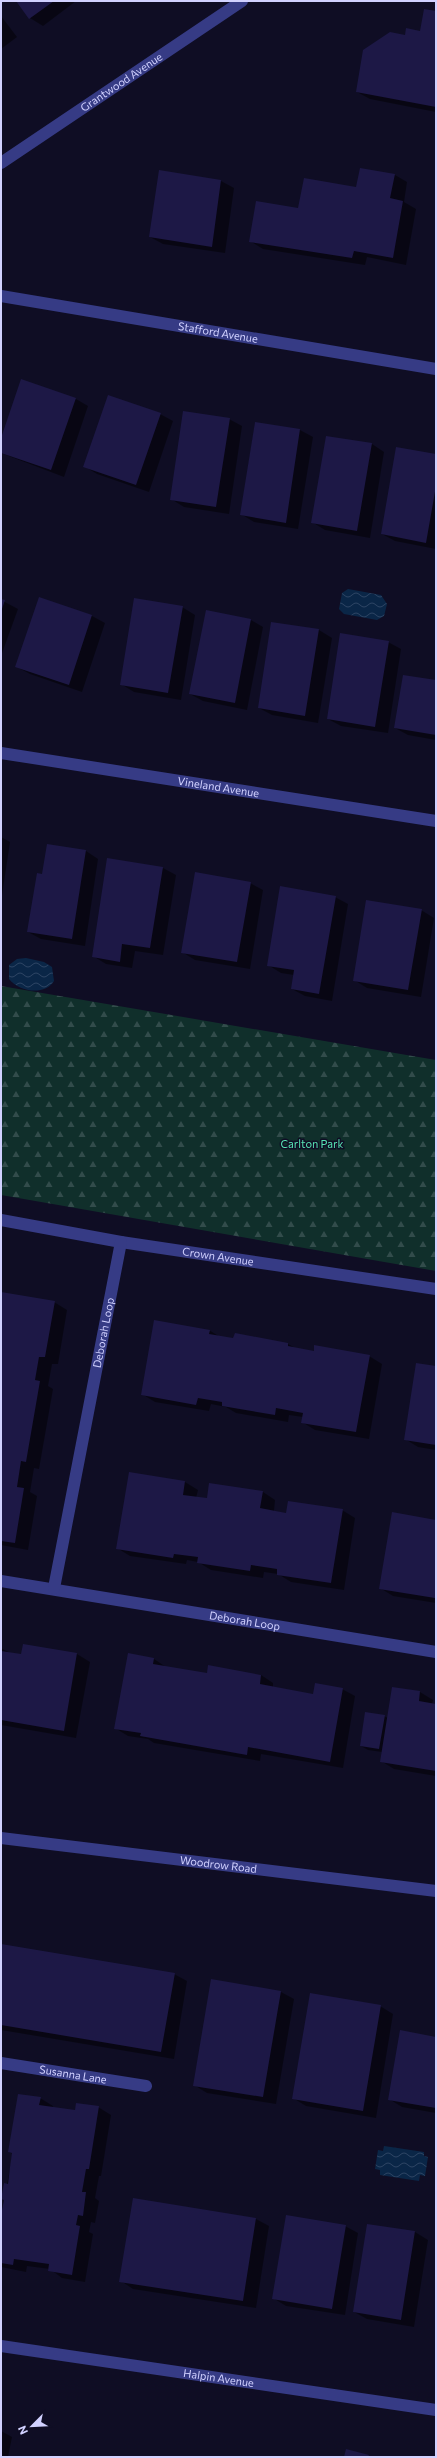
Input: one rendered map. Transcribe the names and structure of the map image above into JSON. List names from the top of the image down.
{
  "streets": {
    "street": [
      "Grantwood Avenue",
      "Stafford Avenue",
      "Vineland Avenue",
      "Crown Avenue",
      "Deborah Loop",
      "Woodrow Road",
      "Susanna Lane",
      "Halpin Avenue"
    ]
  },
  "crossings": [
    ["Crown Avenue", "Deborah Loop"]
  ],
  "parks": ["Carlton Park"],
  "north": "bottom left"
}
